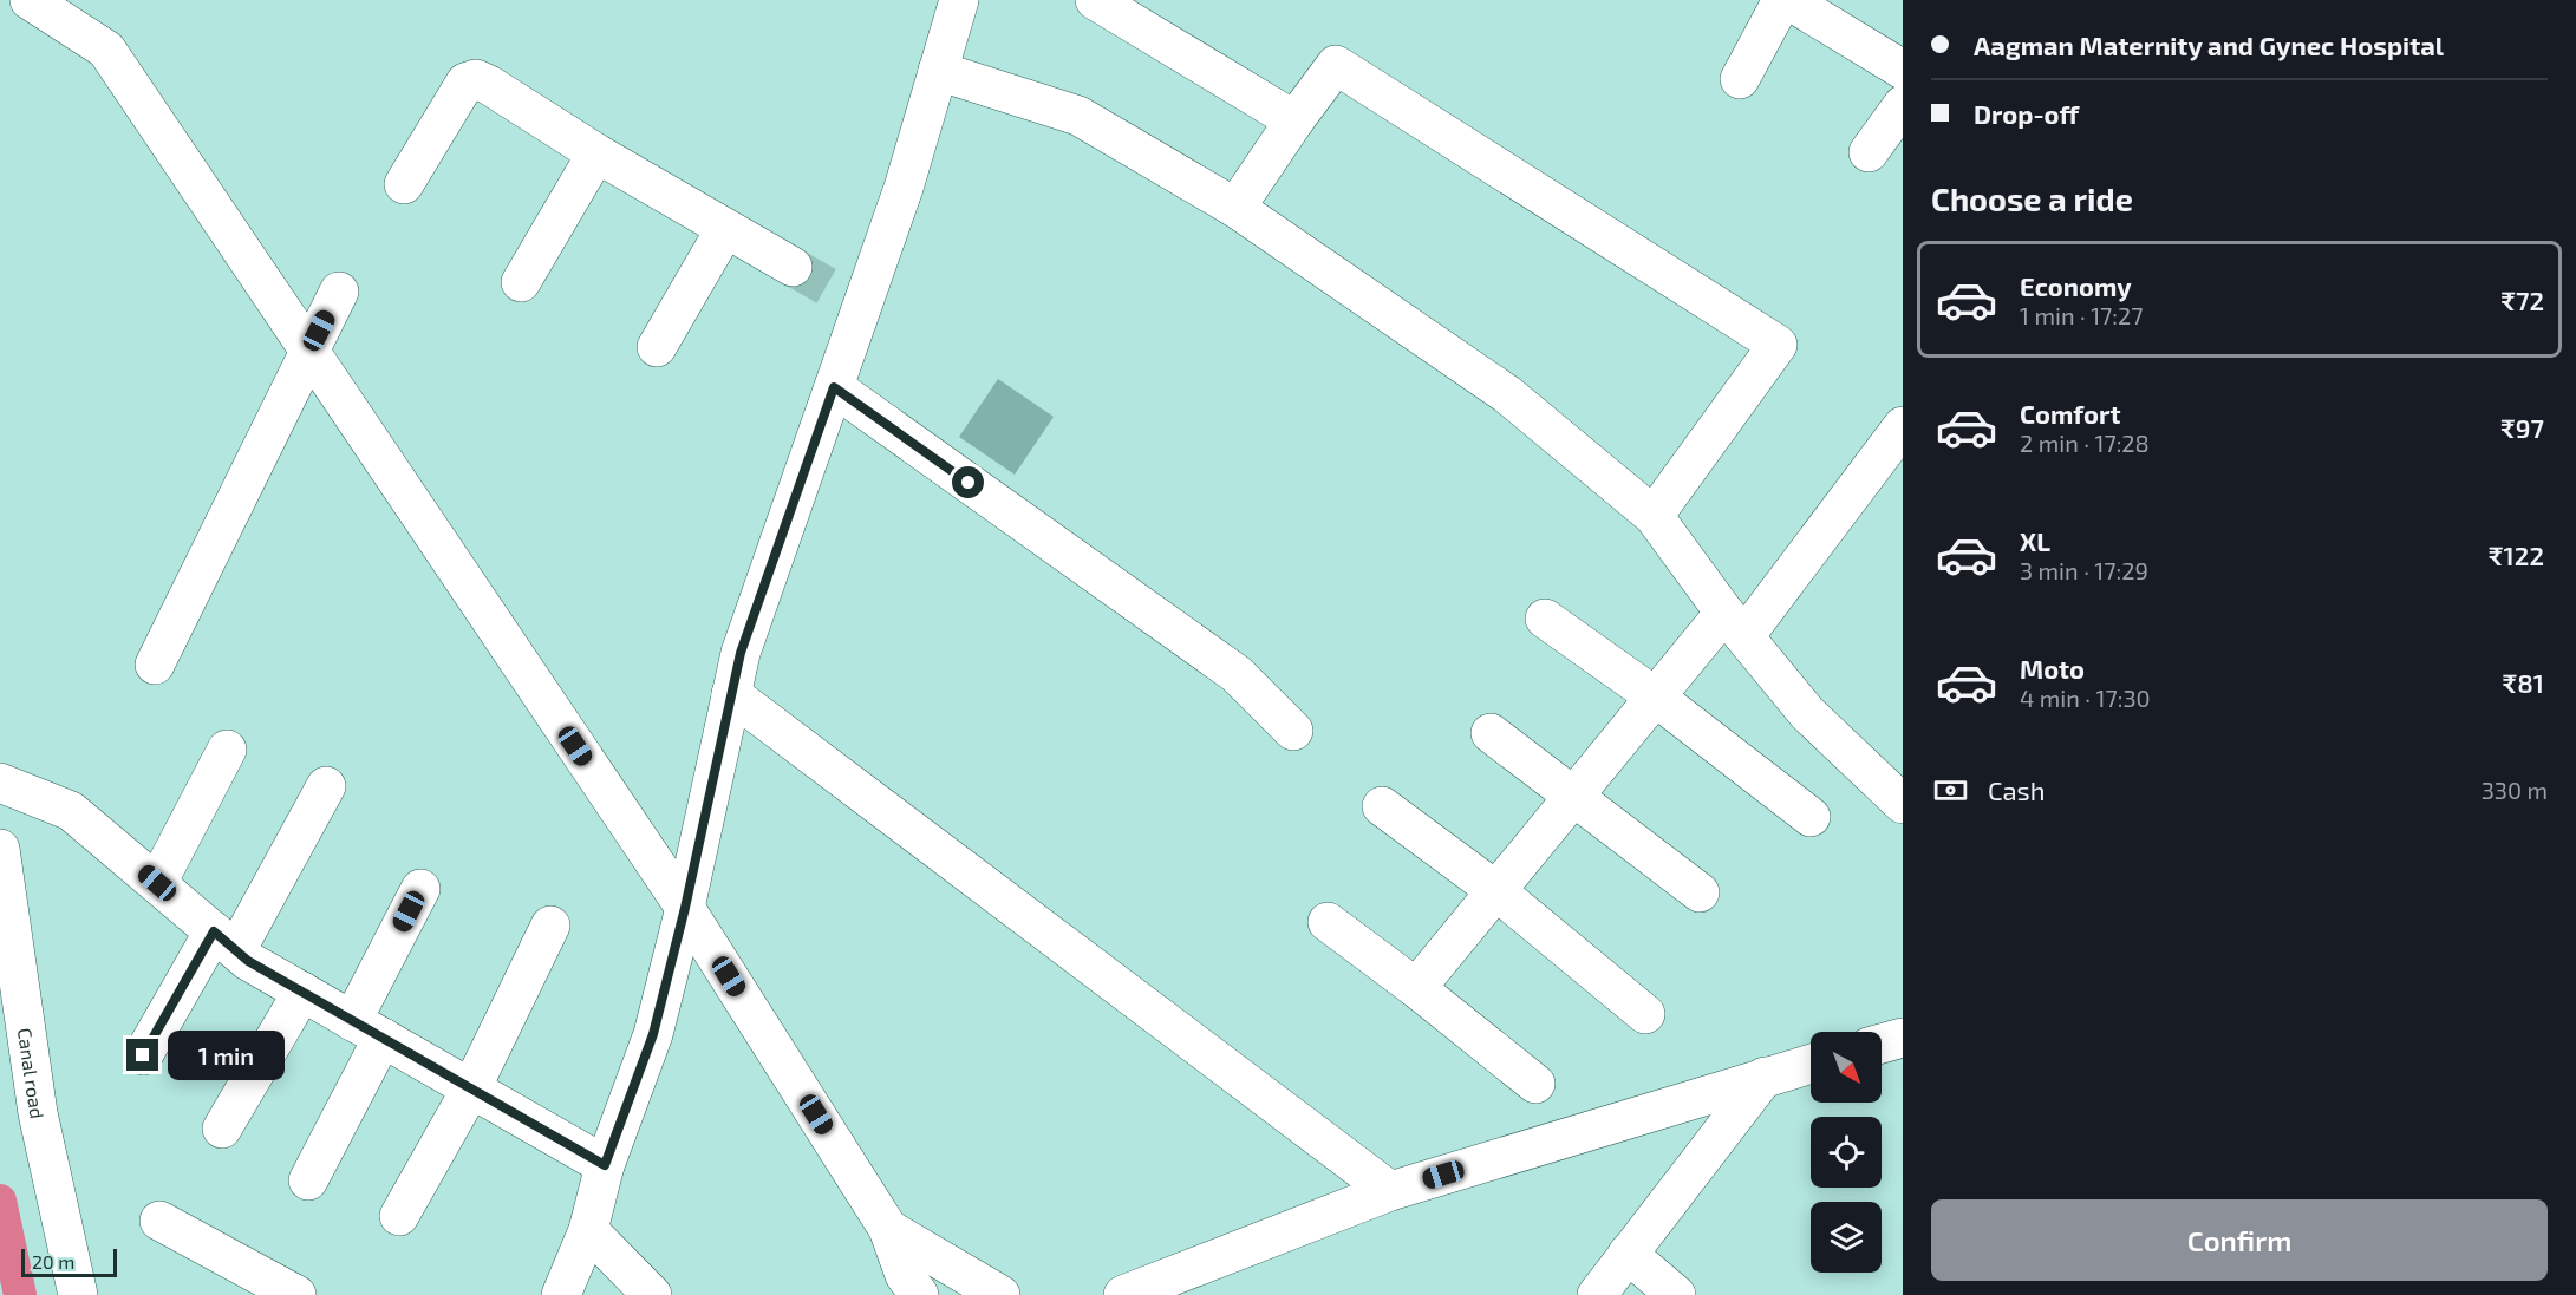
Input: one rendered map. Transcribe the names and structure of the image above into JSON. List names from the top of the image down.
{
  "streets": {
    "street": ["Canal road"]
  },
  "scale_bar": "20 m",
  "north": "bottom right",
  "page": {
    "banner": ["Aagman Maternity and Gynec Hospital", "Drop-off"],
    "heading": "Choose a ride",
    "list": [
      {
        "name": "Economy",
        "note": "1 min · 17:27",
        "value": "₹72"
      },
      {
        "name": "Comfort",
        "note": "2 min · 17:28",
        "value": "₹97"
      },
      {
        "name": "XL",
        "note": "3 min · 17:29",
        "value": "₹122"
      },
      {
        "name": "Moto",
        "note": "4 min · 17:30",
        "value": "₹81"
      }
    ],
    "pay": ["Cash", "330 m"],
    "bubble": "1 min",
    "buttons": "Confirm",
    "scale": "20 m"
  }
}
